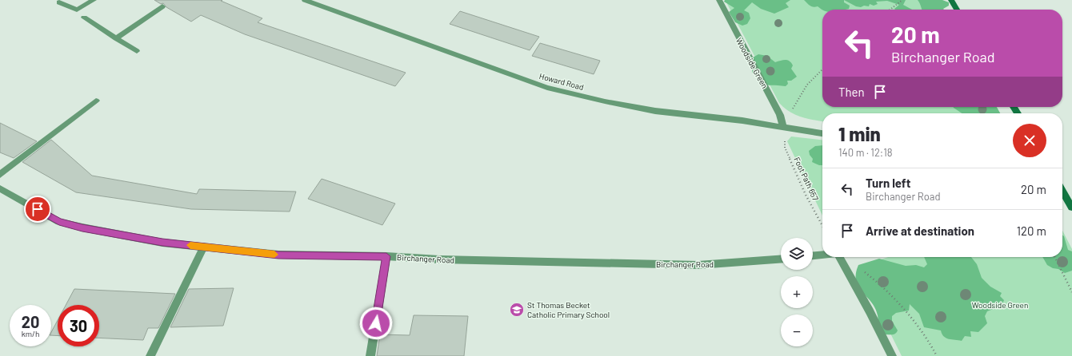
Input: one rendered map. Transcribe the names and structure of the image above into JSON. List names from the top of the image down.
{
  "streets": {
    "street": ["Woodside Green", "Howard Road", "Birchanger Road"],
    "path": ["Foot Path 657"]
  },
  "crossings": [
    ["Woodside Green", "Howard Road"],
    ["Woodside Green", "Foot Path 657"],
    ["Howard Road", "Foot Path 657"]
  ],
  "parks": ["Woodside Green"],
  "places": {
    "school or university": ["St Thomas Becket Catholic Primary School"]
  },
  "page": {
    "turn": ["20 m", "Birchanger Road"],
    "then": "Then",
    "heading": ["1 min", "140 m · 12:18"],
    "list": [
      {
        "name": "Turn left",
        "note": "Birchanger Road",
        "value": "20 m"
      },
      {
        "name": "Arrive at destination",
        "value": "120 m"
      }
    ],
    "map_buttons": ["+", "−"],
    "speed": "20 km/h",
    "limit": "30"
  }
}
